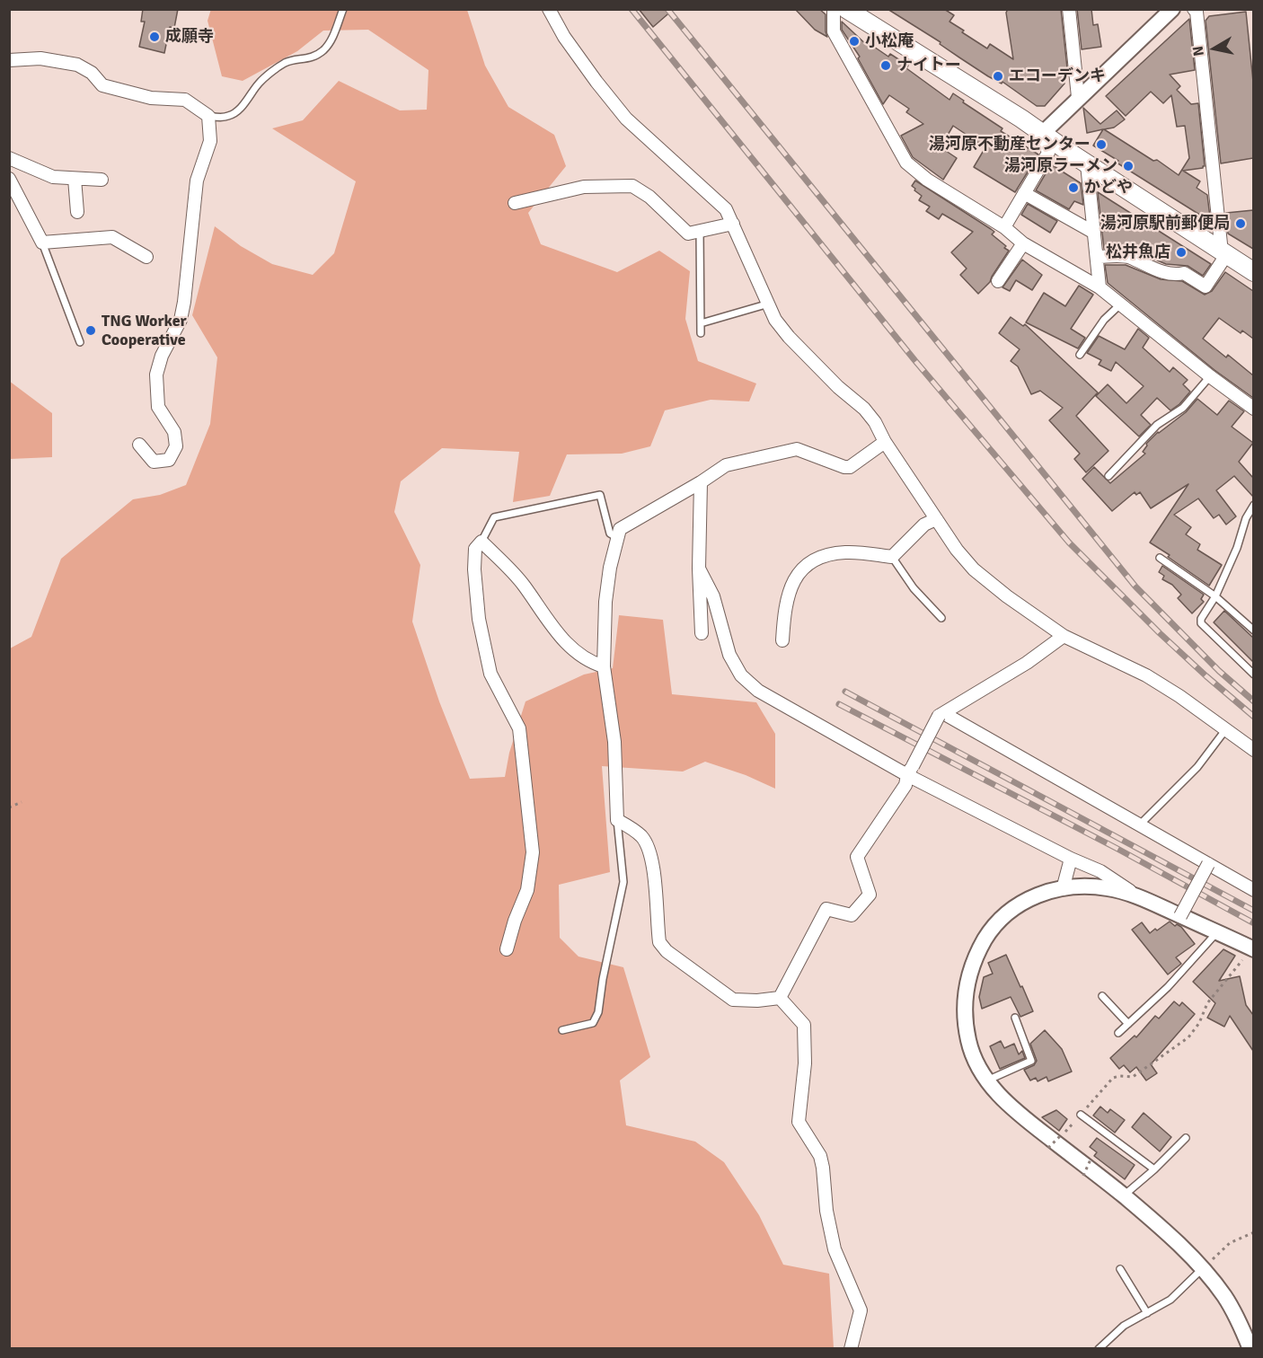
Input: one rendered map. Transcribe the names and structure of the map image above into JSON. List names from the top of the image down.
{
  "places": [
    "成願寺",
    "小松庵",
    "ナイトー",
    "エコーデンキ",
    "湯河原不動産センター",
    "湯河原ラーメン",
    "かどや",
    "湯河原駅前郵便局",
    "松井魚店",
    "TNG Worker Cooperative"
  ],
  "north": "left"
}
